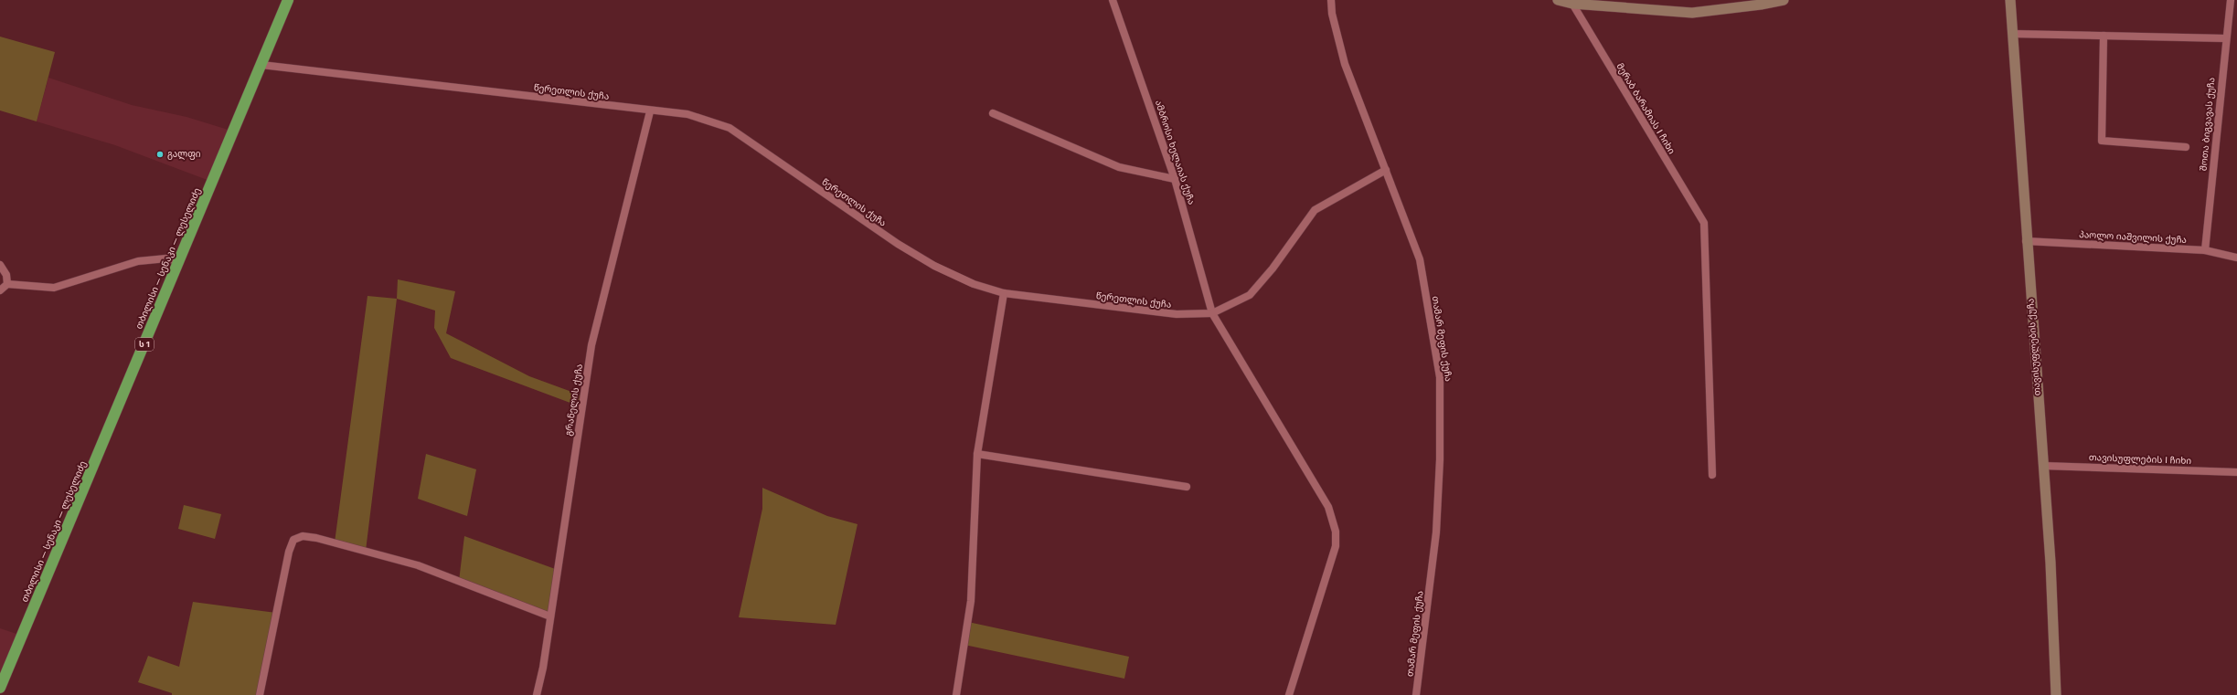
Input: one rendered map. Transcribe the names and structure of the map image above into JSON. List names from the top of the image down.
{
  "streets": {
    "highway": ["თბილისი — სენაკი — ლესელიძე", "ს 1"],
    "main road": ["თავისუფლების ქუჩა"],
    "street": [
      "წერეთლის ქუჩა",
      "მერაბ ბარამიას I ჩიხი",
      "შოთა ბიგვავას ქუჩა",
      "ამბროსი ხელაიას ქუჩა",
      "პაოლო იაშვილის ქუჩა",
      "თამარ მეფის ქუჩა",
      "გრანელის ქუჩა",
      "თავისუფლების I ჩიხი"
    ]
  },
  "crossings": [
    ["წერეთლის ქუჩა", "ამბროსი ხელაიას ქუჩა"],
    ["წერეთლის ქუჩა", "თბილისი — სენაკი — ლესელიძე"],
    ["წერეთლის ქუჩა", "თამარ მეფის ქუჩა"],
    ["წერეთლის ქუჩა", "გრანელის ქუჩა"],
    ["შოთა ბიგვავას ქუჩა", "პაოლო იაშვილის ქუჩა"],
    ["პაოლო იაშვილის ქუჩა", "თავისუფლების ქუჩა"],
    ["თავისუფლების ქუჩა", "თავისუფლების I ჩიხი"]
  ],
  "places": ["გალფი"]
}
